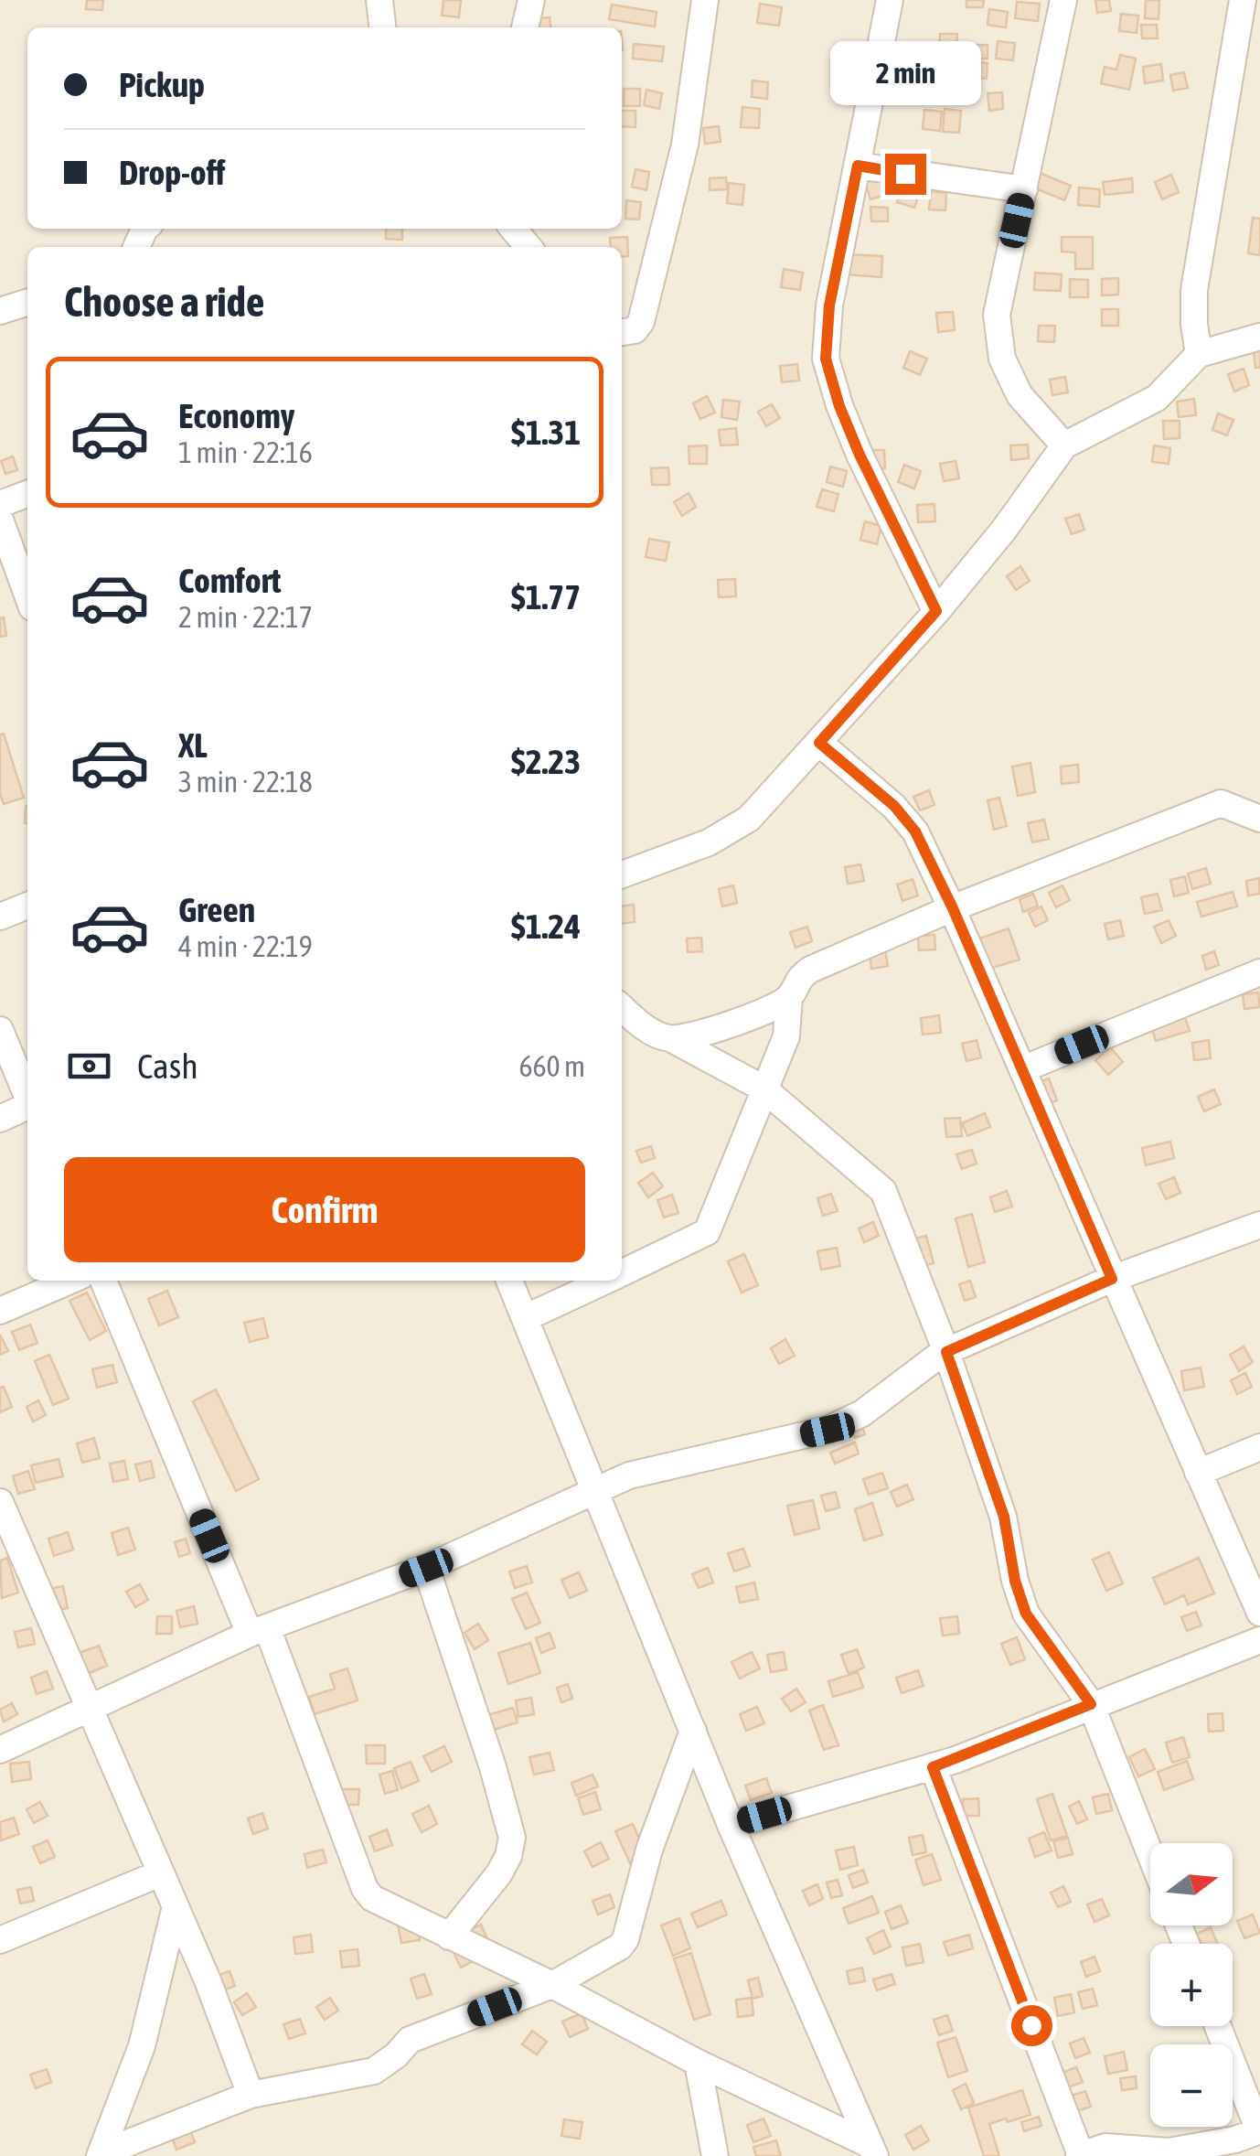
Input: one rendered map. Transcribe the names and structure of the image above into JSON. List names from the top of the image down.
{
  "north": "right",
  "page": {
    "banner": ["Pickup", "Drop-off"],
    "bubble": "2 min",
    "heading": "Choose a ride",
    "list": [
      {
        "name": "Economy",
        "note": "1 min · 22:16",
        "value": "$1.31"
      },
      {
        "name": "Comfort",
        "note": "2 min · 22:17",
        "value": "$1.77"
      },
      {
        "name": "XL",
        "note": "3 min · 22:18",
        "value": "$2.23"
      },
      {
        "name": "Green",
        "note": "4 min · 22:19",
        "value": "$1.24"
      }
    ],
    "pay": ["Cash", "660 m"],
    "buttons": "Confirm",
    "map_buttons": ["+", "−"]
  }
}
